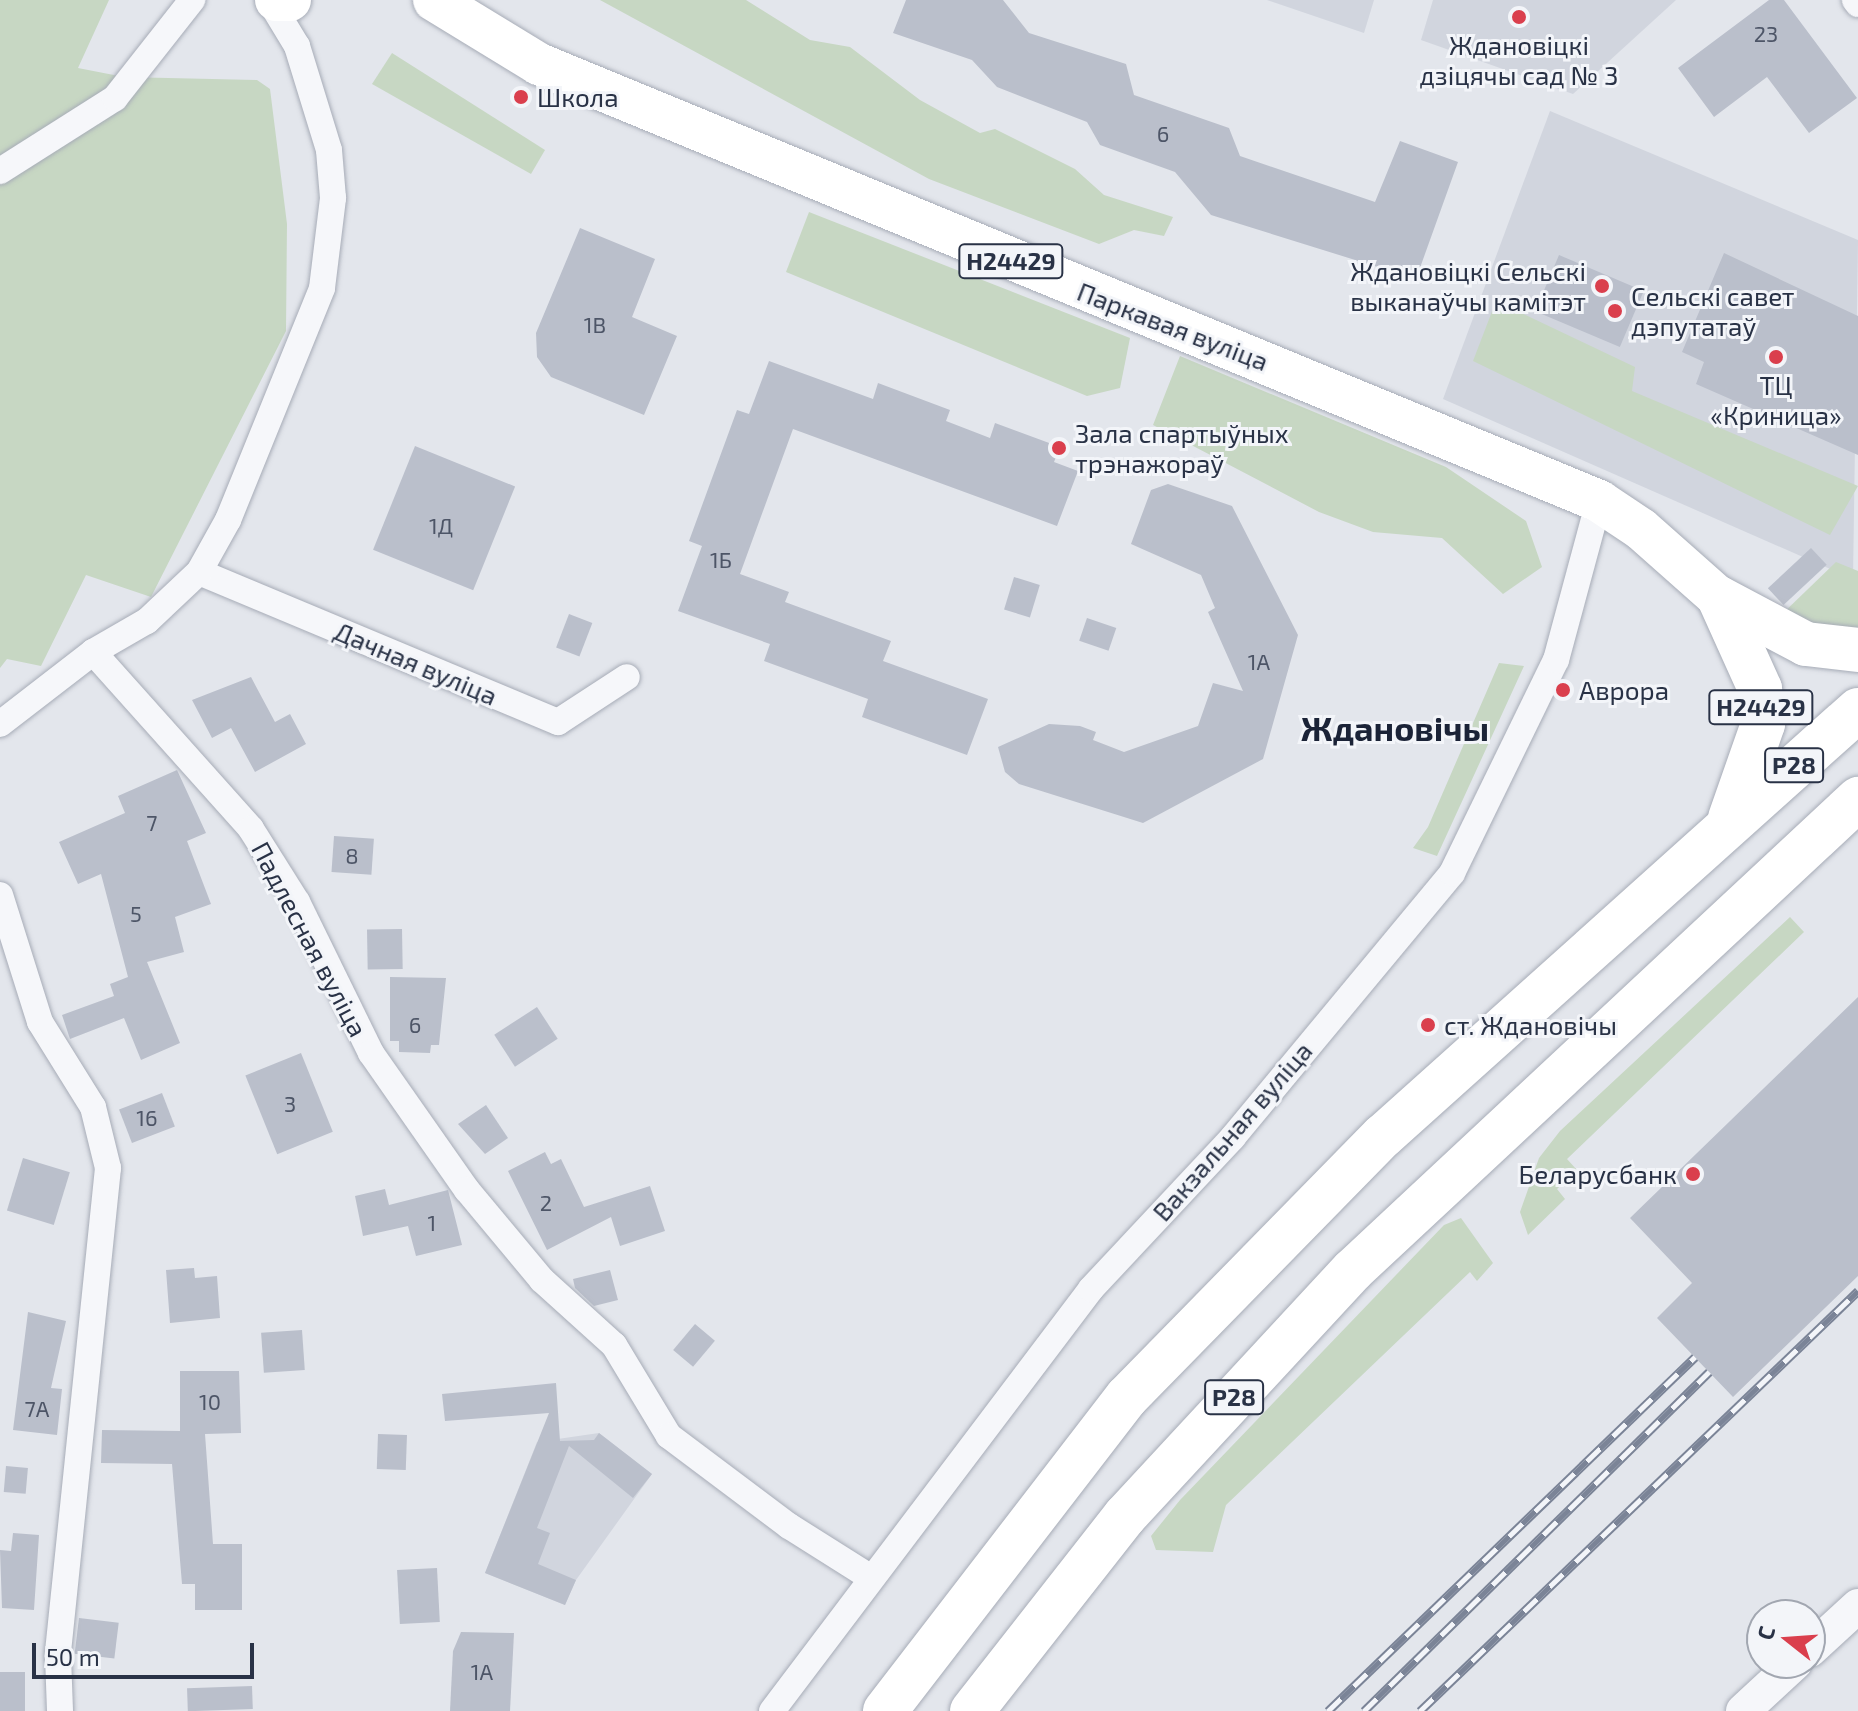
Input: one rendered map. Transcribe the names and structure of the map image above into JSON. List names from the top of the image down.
{
  "streets": {
    "highway": ["Н24429", "Р28"],
    "main road": ["Паркавая вуліца"],
    "street": ["Дачная вуліца", "Падлесная вуліца", "Вакзальная вуліца"]
  },
  "crossings": [
    ["Н24429", "Паркавая вуліца"],
    ["Н24429", "Р28"],
    ["Паркавая вуліца", "Вакзальная вуліца"],
    ["Падлесная вуліца", "Вакзальная вуліца"]
  ],
  "districts": ["Ждановічы"],
  "places": [
    "Ждановіцкі дзіцячы сад № 3",
    "Школа",
    "Ждановіцкі Сельскі выканаўчы камітэт",
    "Сельскі савет дэпутатаў",
    "ТЦ «Криница»",
    "Зала спартыўных трэнажораў",
    "Аврора",
    "ст. Ждановічы",
    "Беларусбанк"
  ],
  "house_numbers": [
    "23",
    "6",
    "1В",
    "1Д",
    "1Б",
    "1А",
    "7",
    "8",
    "5",
    "6",
    "3",
    "16",
    "2",
    "1",
    "10",
    "7А",
    "1А"
  ],
  "scale_bar": "50 m",
  "north": "left"
}
